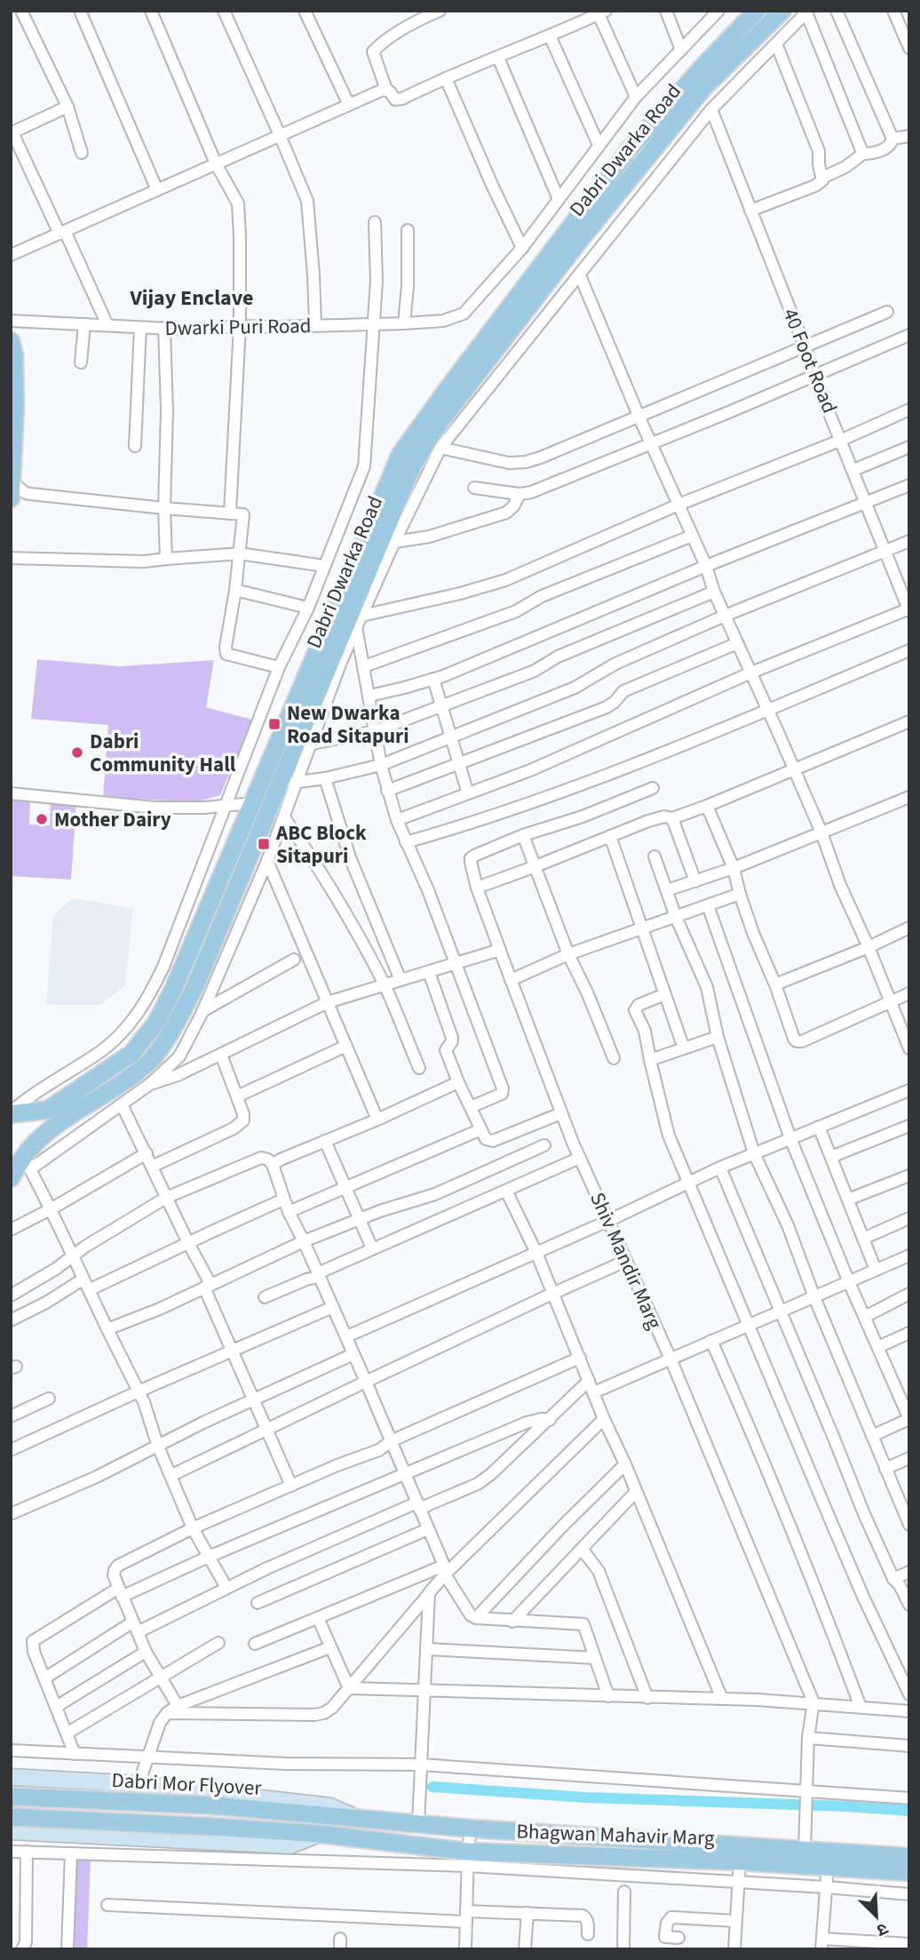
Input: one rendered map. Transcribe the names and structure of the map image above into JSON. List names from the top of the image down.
{
  "streets": {
    "main road": ["Dabri Dwarka Road", "Dabri Mor Flyover", "Bhagwan Mahavir Marg"],
    "street": ["Dwarki Puri Road", "40 Foot Road", "Shiv Mandir Marg"]
  },
  "crossings": [
    ["Dabri Mor Flyover", "Bhagwan Mahavir Marg"]
  ],
  "districts": ["Vijay Enclave"],
  "places": {
    "transit": ["New Dwarka Road Sitapuri", "ABC Block Sitapuri"],
    "other": ["Dabri Community Hall", "Mother Dairy"]
  },
  "north": "bottom right"
}
